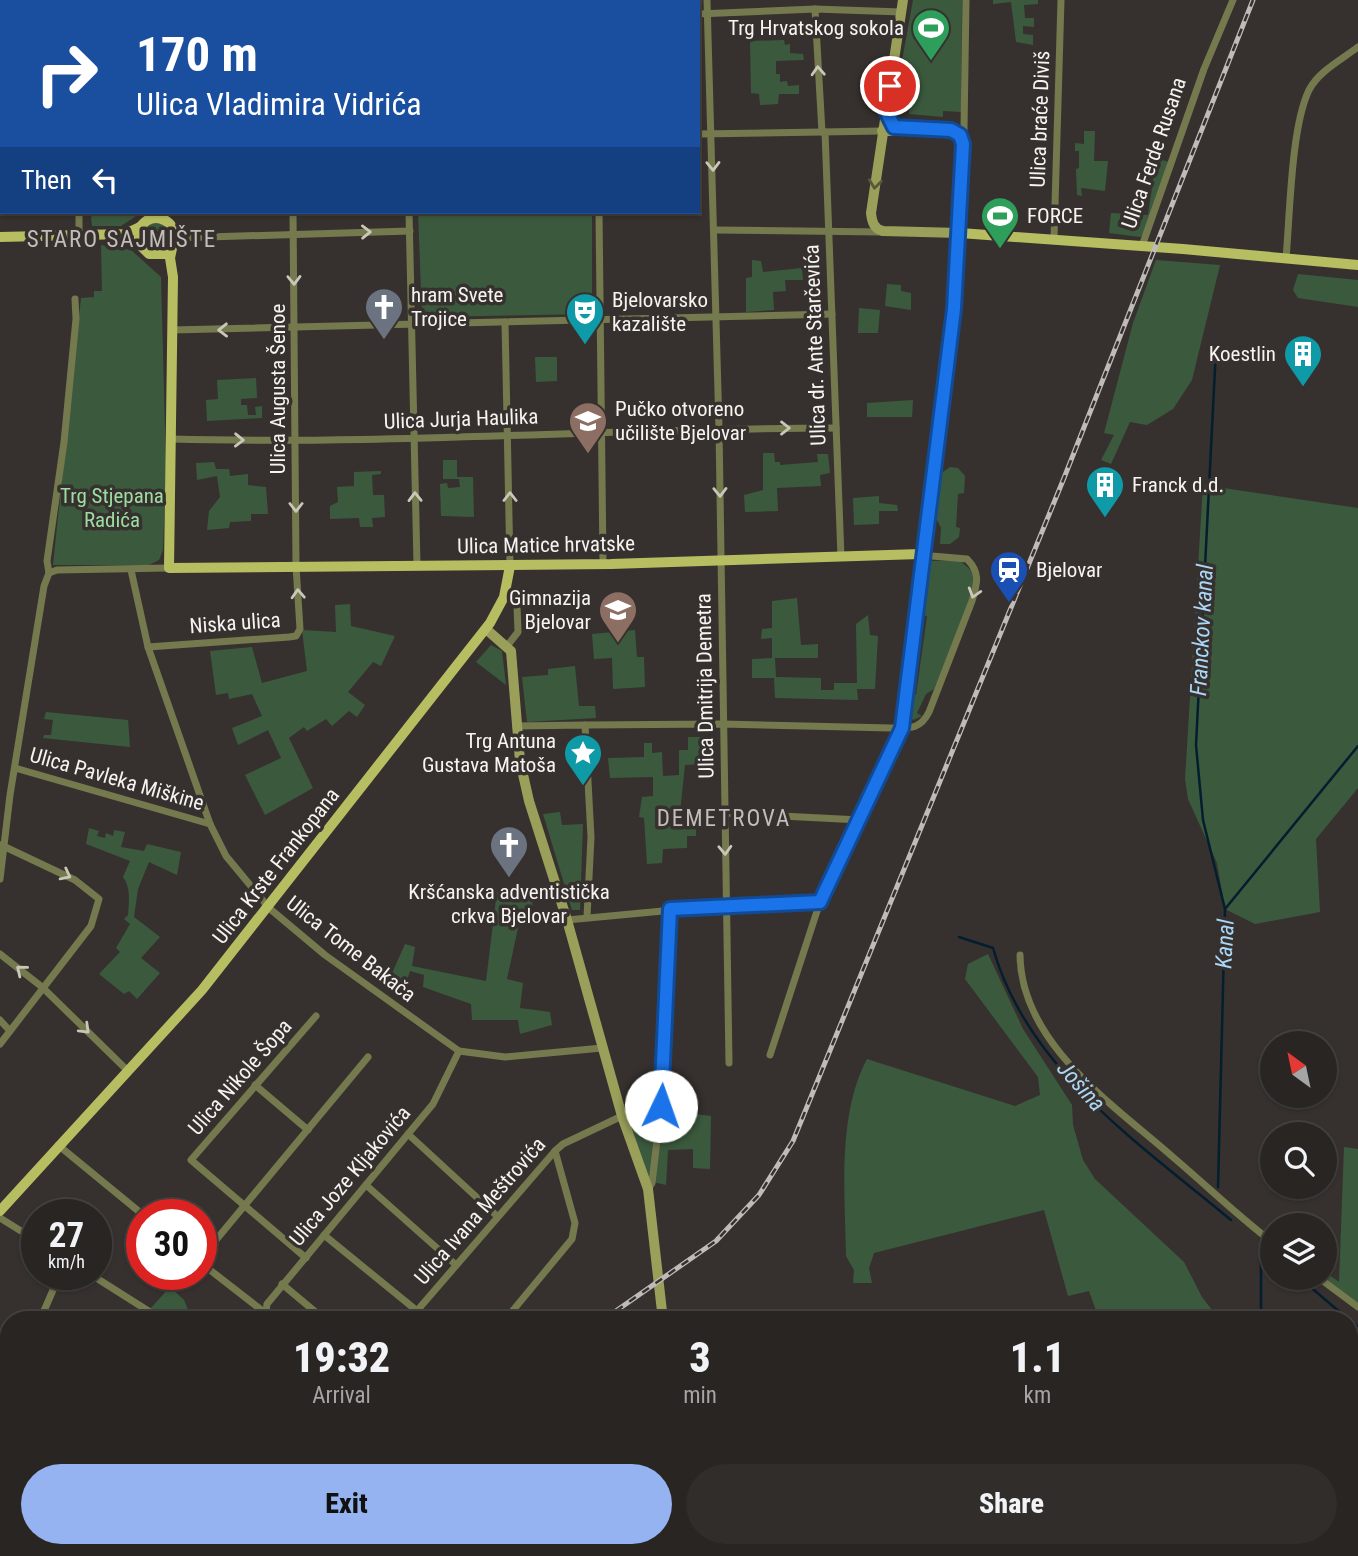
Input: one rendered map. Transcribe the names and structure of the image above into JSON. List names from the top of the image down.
{
  "streets": {
    "main road": ["Ulica Ferde Rusana", "Ulica Matice hrvatske", "Ulica Krste Frankopana"],
    "street": [
      "Ulica braće Diviš",
      "Ulica dr. Ante Starčevića",
      "Ulica Augusta Šenoe",
      "Ulica Jurja Haulika",
      "Niska ulica",
      "Ulica Dmitrija Demetra",
      "Ulica Pavleka Miškine",
      "Ulica Tome Bakača",
      "Ulica Nikole Šopa",
      "Ulica Joze Kljakovića",
      "Ulica Ivana Meštrovića"
    ]
  },
  "crossings": [
    ["Ulica braće Diviš", "Ulica Ferde Rusana"],
    ["Ulica Ferde Rusana", "Ulica dr. Ante Starčevića"],
    ["Ulica Ferde Rusana", "Ulica Dmitrija Demetra"],
    ["Ulica dr. Ante Starčevića", "Ulica Jurja Haulika"],
    ["Ulica dr. Ante Starčevića", "Ulica Matice hrvatske"],
    ["Ulica Augusta Šenoe", "Ulica Jurja Haulika"],
    ["Ulica Augusta Šenoe", "Ulica Matice hrvatske"],
    ["Ulica Augusta Šenoe", "Niska ulica"],
    ["Ulica Jurja Haulika", "Ulica Dmitrija Demetra"],
    ["Ulica Matice hrvatske", "Niska ulica"],
    ["Ulica Matice hrvatske", "Ulica Dmitrija Demetra"],
    ["Ulica Matice hrvatske", "Ulica Krste Frankopana"],
    ["Niska ulica", "Ulica Tome Bakača"],
    ["Ulica Pavleka Miškine", "Ulica Tome Bakača"],
    ["Ulica Krste Frankopana", "Ulica Tome Bakača"],
    ["Ulica Tome Bakača", "Ulica Joze Kljakovića"]
  ],
  "one_way": ["Ulica Augusta Šenoe", "Ulica Jurja Haulika"],
  "districts": ["STARO SAJMIŠTE", "DEMETROVA"],
  "water": ["Franckov kanal", "Kanal", "Jošina"],
  "parks": ["Trg Stjepana Radića"],
  "places": {
    "sports": ["Trg Hrvatskog sokola", "FORCE"],
    "church": ["hram Svete Trojice", "Kršćanska adventistička crkva Bjelovar"],
    "theatre": ["Bjelovarsko kazalište"],
    "building": ["Koestlin", "Franck d.d."],
    "school or university": ["Pučko otvoreno učilište Bjelovar", "Gimnazija Bjelovar"],
    "station": ["Bjelovar"],
    "place": ["Trg Antuna Gustava Matoša"]
  },
  "north": "top left",
  "page": {
    "turn": ["170 m", "Ulica Vladimira Vidrića"],
    "then": "Then",
    "speed": "27 km/h",
    "limit": "30",
    "eta": [
      "19:32",
      "Arrival",
      "3",
      "min",
      "1.1",
      "km"
    ],
    "buttons": ["Exit", "Share"]
  }
}
